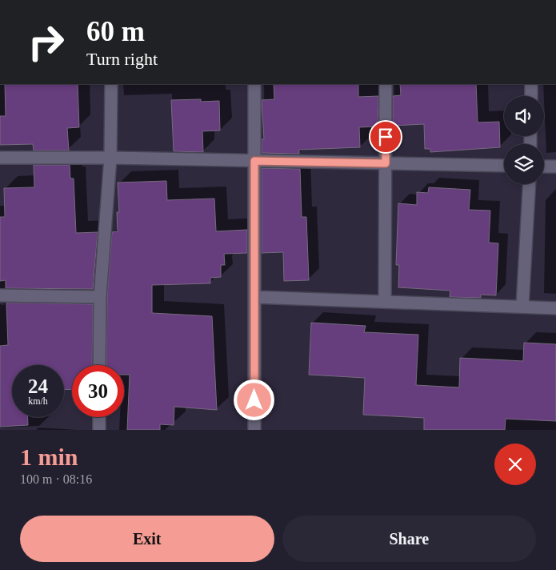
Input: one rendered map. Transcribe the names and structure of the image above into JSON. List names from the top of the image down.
{
  "page": {
    "turn": ["60 m", "Turn right"],
    "speed": "24 km/h",
    "limit": "30",
    "heading": ["1 min", "100 m · 08:16"],
    "buttons": ["Exit", "Share"]
  }
}
